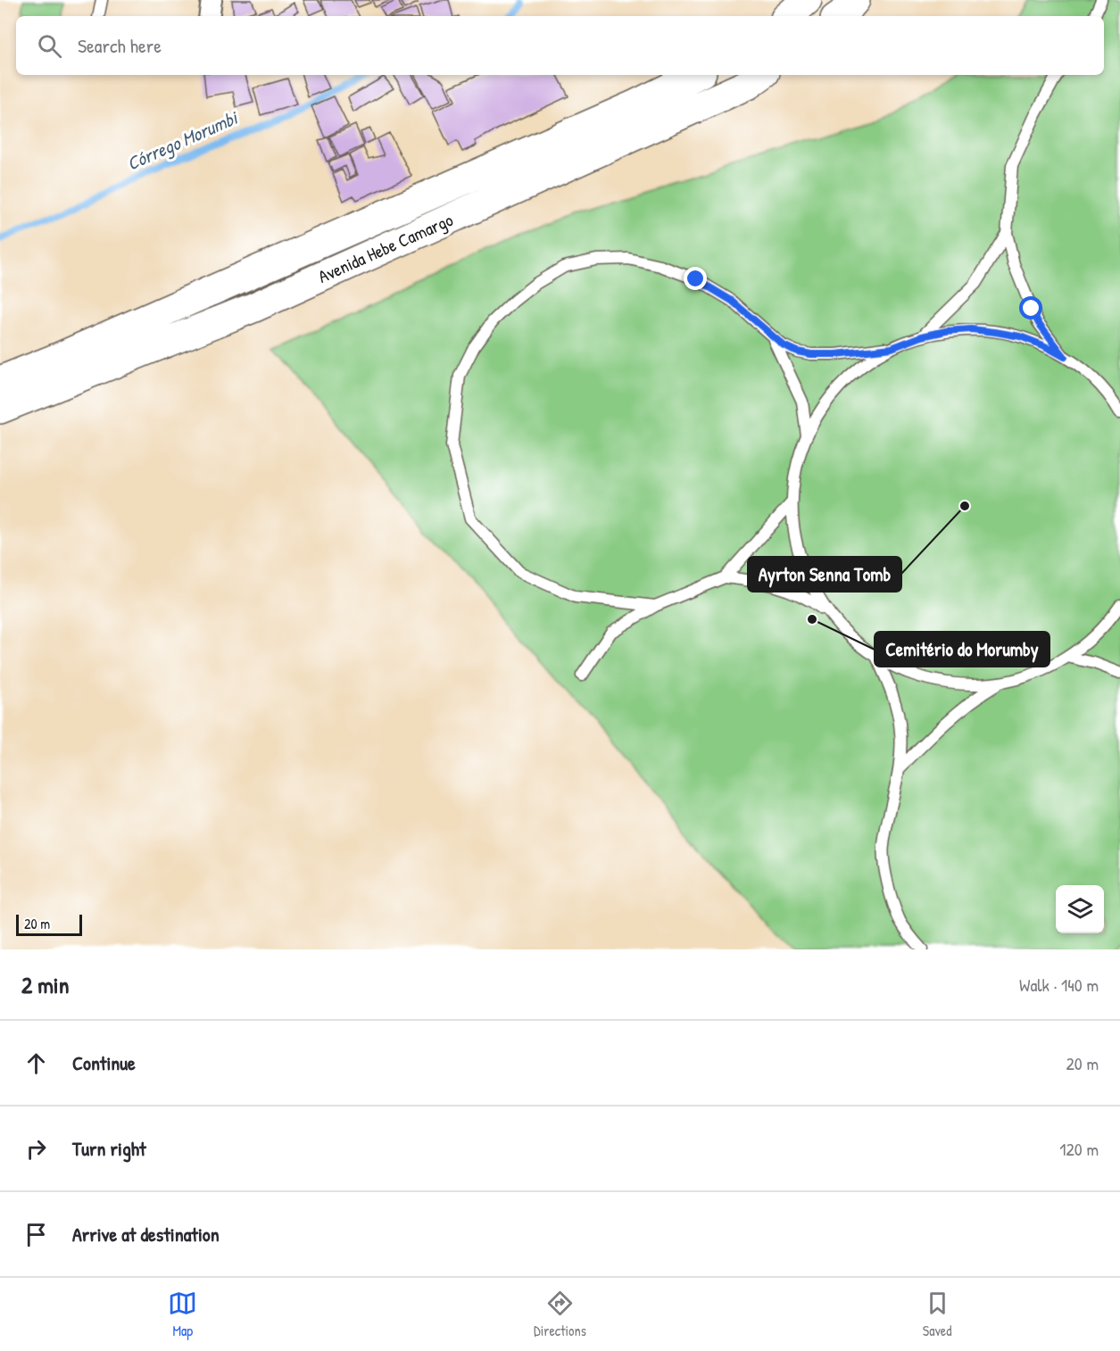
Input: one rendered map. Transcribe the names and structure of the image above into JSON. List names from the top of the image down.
{
  "streets": {
    "main road": ["Avenida Hebe Camargo"]
  },
  "water": ["Córrego Morumbi"],
  "places": ["Ayrton Senna Tomb", "Cemitério do Morumby"],
  "scale_bar": "20 m",
  "page": {
    "search": "Search here",
    "scale": "20 m",
    "heading": ["2 min", "Walk · 140 m"],
    "list": [
      ["Continue", "20 m"],
      ["Turn right", "120 m"],
      "Arrive at destination"
    ],
    "nav": ["Map", "Directions", "Saved"]
  }
}
